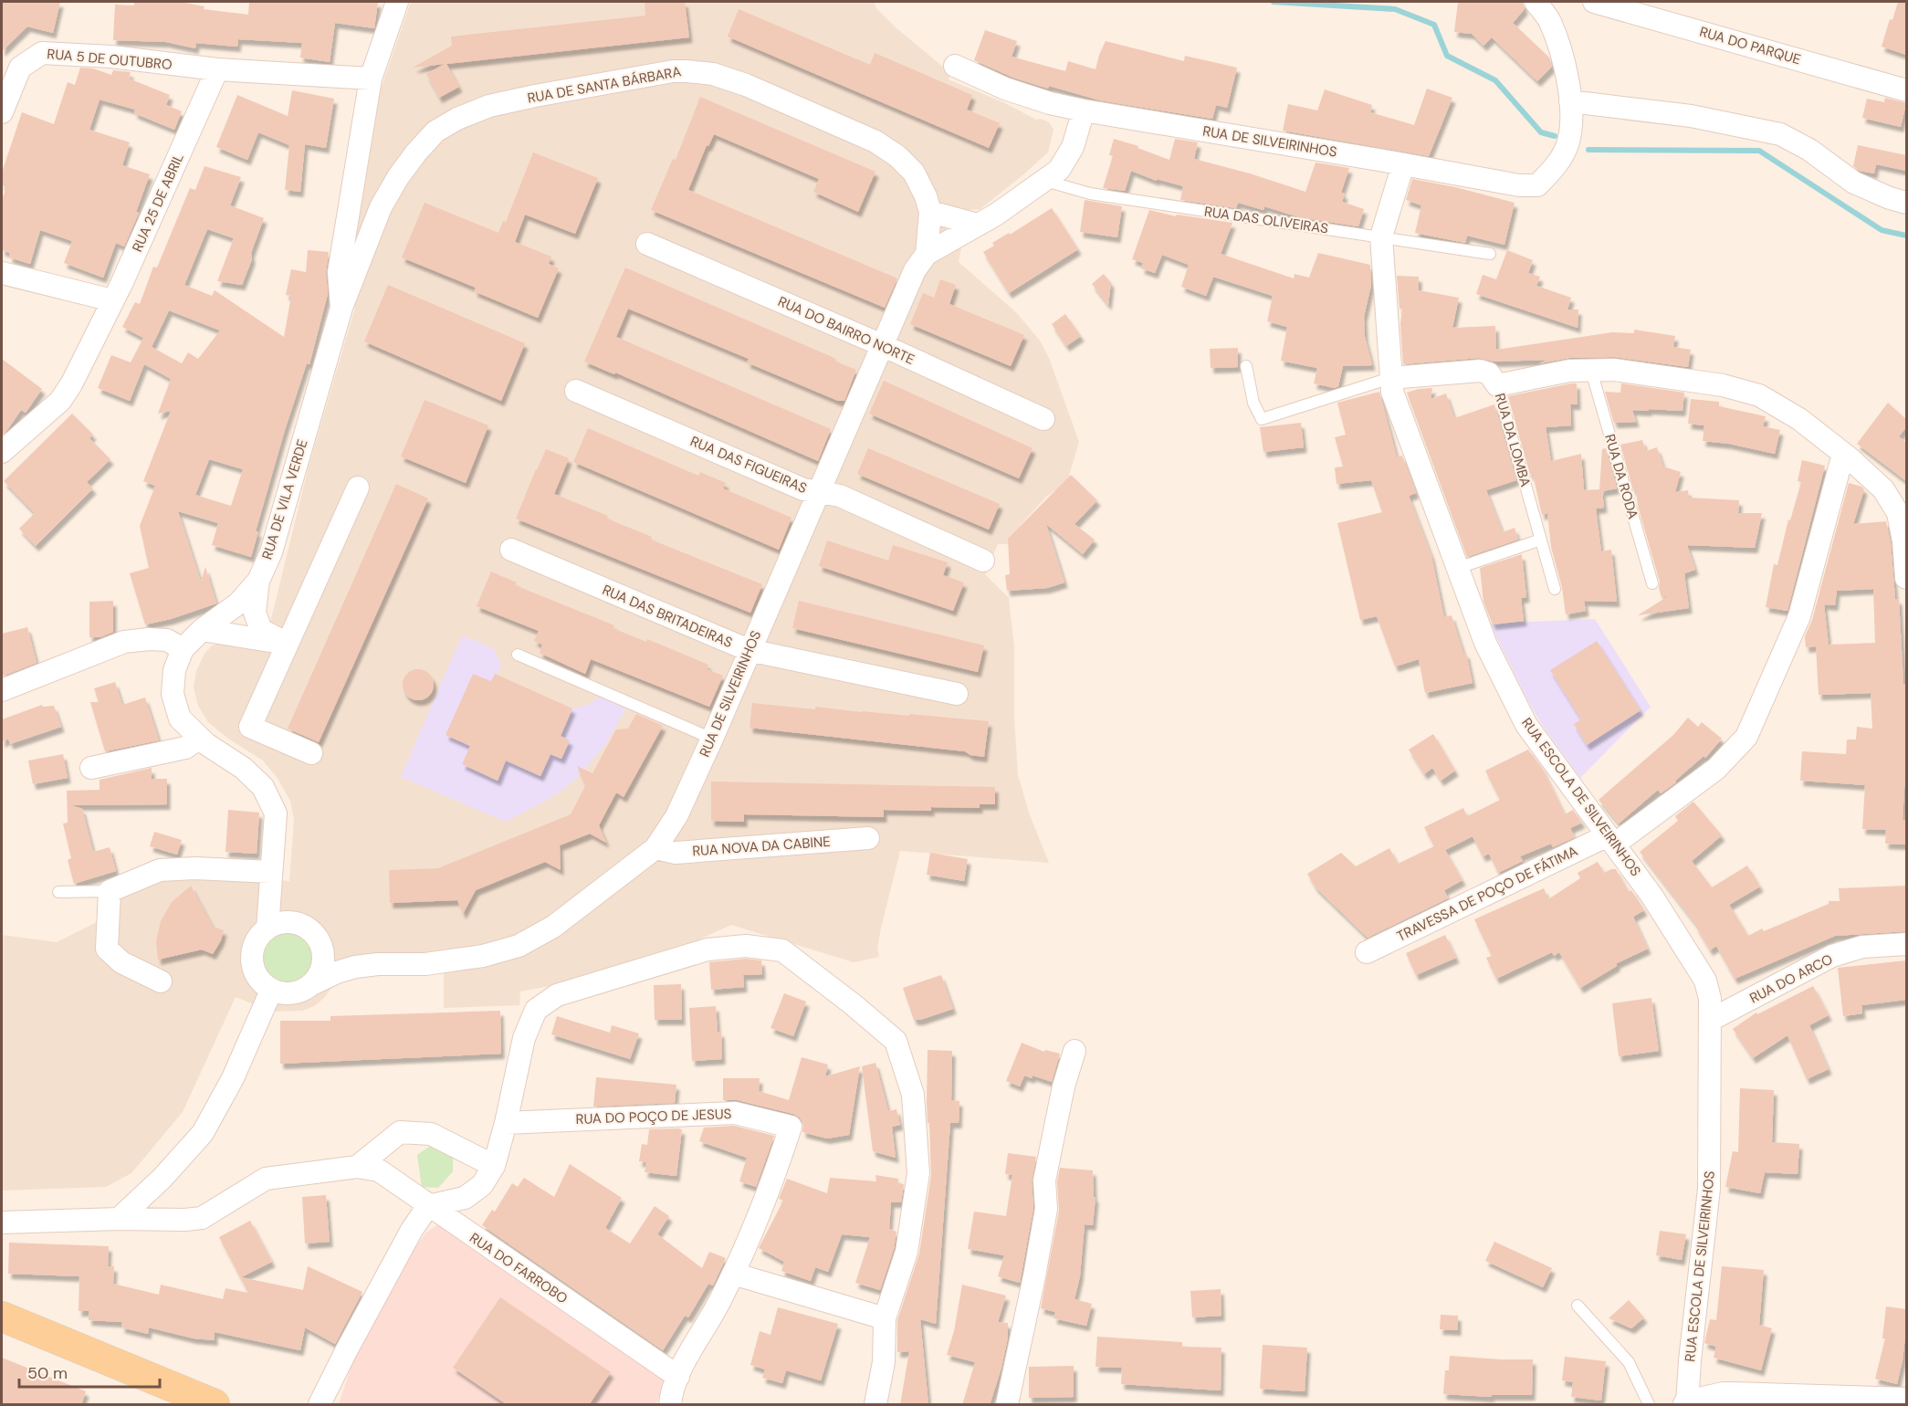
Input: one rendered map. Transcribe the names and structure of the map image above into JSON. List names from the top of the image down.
{
  "streets": {
    "street": [
      "RUA DO PARQUE",
      "RUA 5 DE OUTUBRO",
      "RUA DE SANTA BÁRBARA",
      "RUA DE SILVEIRINHOS",
      "RUA 25 DE ABRIL",
      "RUA DO BAIRRO NORTE",
      "RUA DA LOMBA",
      "RUA DAS FIGUEIRAS",
      "RUA DE VILA VERDE",
      "RUA DAS BRITADEIRAS",
      "RUA ESCOLA DE SILVEIRINHOS",
      "RUA NOVA DA CABINE",
      "TRAVESSA DE POÇO DE FÁTIMA",
      "RUA DO ARCO",
      "RUA DO POÇO DE JESUS",
      "RUA DO FARROBO"
    ],
    "lane": ["RUA DAS OLIVEIRAS", "RUA DA RODA"]
  },
  "crossings": [
    ["RUA 5 DE OUTUBRO", "RUA 25 DE ABRIL"],
    ["RUA DE SANTA BÁRBARA", "RUA DE SILVEIRINHOS"],
    ["RUA DE SANTA BÁRBARA", "RUA DE VILA VERDE"],
    ["RUA DE SILVEIRINHOS", "RUA DO BAIRRO NORTE"],
    ["RUA DE SILVEIRINHOS", "RUA DAS FIGUEIRAS"],
    ["RUA DE SILVEIRINHOS", "RUA DE VILA VERDE"],
    ["RUA DE SILVEIRINHOS", "RUA DAS BRITADEIRAS"],
    ["RUA DE SILVEIRINHOS", "RUA ESCOLA DE SILVEIRINHOS"],
    ["RUA DE SILVEIRINHOS", "RUA NOVA DA CABINE"],
    ["RUA DAS OLIVEIRAS", "RUA ESCOLA DE SILVEIRINHOS"],
    ["RUA DA LOMBA", "RUA ESCOLA DE SILVEIRINHOS"],
    ["RUA ESCOLA DE SILVEIRINHOS", "TRAVESSA DE POÇO DE FÁTIMA"],
    ["RUA ESCOLA DE SILVEIRINHOS", "RUA DO ARCO"],
    ["RUA DO POÇO DE JESUS", "RUA DO FARROBO"]
  ],
  "scale_bar": "50 m"
}
